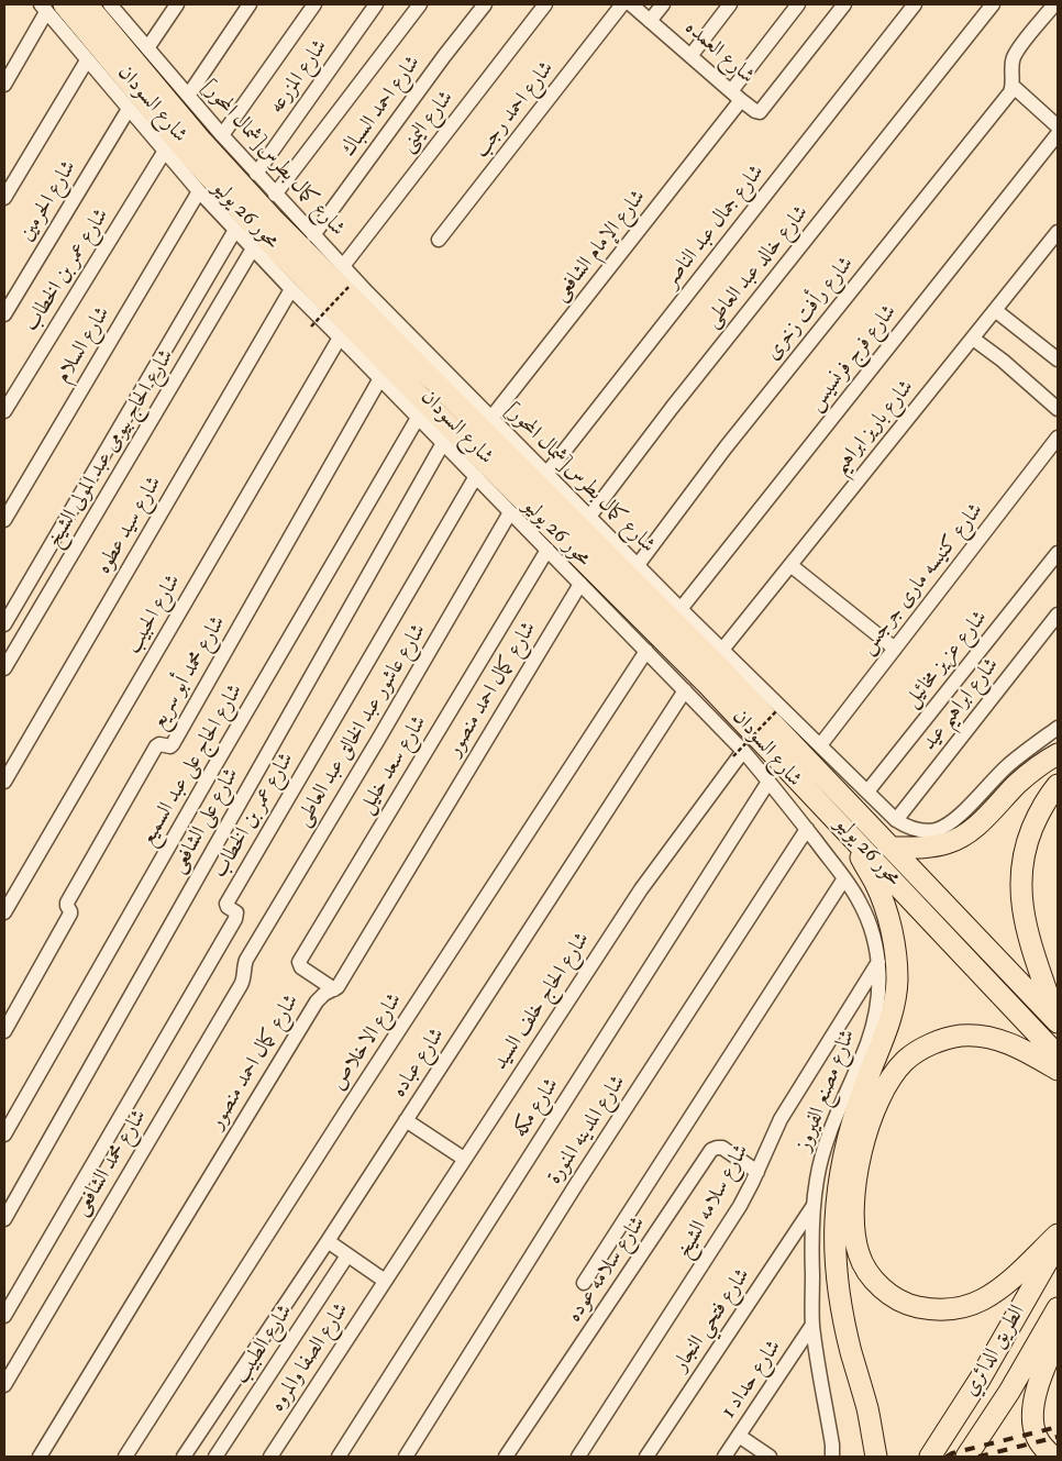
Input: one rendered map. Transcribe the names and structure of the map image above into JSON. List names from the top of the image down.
{
  "streets": {
    "highway": ["محور 26 يوليو", "الطريق الدائري"],
    "street": [
      "شارع العمده",
      "شارع المزرعه",
      "شارع السودان",
      "شارع احمد السباك",
      "شارع احمد رجب",
      "شارع اليمنى",
      "شارع كمال بطرس[شمال المحور]",
      "شارع الحرمين",
      "شارع جمال عبد الناصر",
      "شارع الإمام الشافعى",
      "شارع خالد عبد العاطى",
      "شارع عمر بن الخطاب",
      "شارع رأفت زخرى",
      "شارع السلام",
      "شارع فرج فرنسيس",
      "شارع باريز ابراهيم",
      "شارع الحاج بيومى عبد المولى الشيخ",
      "شارع سيد عطوه",
      "شارع كنيسه مارى جرجس",
      "شارع الحبيب",
      "شارع عزيز مخائيل",
      "شارع محمد أبو سريع",
      "شارع كمال احمد منصور",
      "شارع ابراهيم عيد",
      "شارع عاشور عبد الخالق عبد العاطى",
      "شارع الحاج على عبد السميع",
      "شارع سعد خليل",
      "شارع على الشافعى",
      "شارع الحاج خلف السيد",
      "شارع الاخلاص",
      "شارع عباده",
      "شارع مصنع الفيروز",
      "شارع مكه",
      "شارع المدينه المنورة",
      "شارع محمد الشافعى",
      "شارع سلامه الشيخ",
      "شارع سلامه عوده",
      "شارع فتحي النجار",
      "شارع الطبيب",
      "شارع الصفا والمروه",
      "شارع حداد 1"
    ]
  },
  "crossings": [
    ["شارع العمده", "شارع الإمام الشافعى"],
    ["شارع المزرعه", "شارع كمال بطرس[شمال المحور]"],
    ["شارع السودان", "شارع الحرمين"],
    ["شارع السودان", "محور 26 يوليو"],
    ["شارع السودان", "شارع عمر بن الخطاب"],
    ["شارع السودان", "شارع السلام"],
    ["شارع السودان", "شارع الحاج بيومى عبد المولى الشيخ"],
    ["شارع السودان", "شارع سيد عطوه"],
    ["شارع السودان", "شارع الحبيب"],
    ["شارع السودان", "شارع محمد أبو سريع"],
    ["شارع السودان", "شارع كمال احمد منصور"],
    ["شارع السودان", "شارع عاشور عبد الخالق عبد العاطى"],
    ["شارع السودان", "شارع الحاج على عبد السميع"],
    ["شارع السودان", "شارع سعد خليل"],
    ["شارع السودان", "شارع على الشافعى"],
    ["شارع السودان", "شارع الحاج خلف السيد"],
    ["شارع السودان", "شارع الاخلاص"],
    ["شارع السودان", "شارع عباده"],
    ["شارع السودان", "شارع مصنع الفيروز"],
    ["شارع السودان", "شارع مكه"],
    ["شارع السودان", "شارع المدينه المنورة"],
    ["شارع احمد السباك", "شارع كمال بطرس[شمال المحور]"],
    ["شارع اليمنى", "شارع كمال بطرس[شمال المحور]"],
    ["شارع كمال بطرس[شمال المحور]", "شارع جمال عبد الناصر"],
    ["شارع كمال بطرس[شمال المحور]", "شارع الإمام الشافعى"],
    ["شارع كمال بطرس[شمال المحور]", "شارع خالد عبد العاطى"],
    ["شارع كمال بطرس[شمال المحور]", "شارع رأفت زخرى"],
    ["شارع كمال بطرس[شمال المحور]", "شارع فرج فرنسيس"],
    ["شارع كمال بطرس[شمال المحور]", "شارع باريز ابراهيم"],
    ["شارع كمال بطرس[شمال المحور]", "شارع كنيسه مارى جرجس"],
    ["شارع كمال بطرس[شمال المحور]", "شارع عزيز مخائيل"],
    ["شارع كمال بطرس[شمال المحور]", "شارع ابراهيم عيد"],
    ["شارع كمال احمد منصور", "شارع سعد خليل"],
    ["شارع عاشور عبد الخالق عبد العاطى", "شارع محمد الشافعى"],
    ["شارع الحاج خلف السيد", "شارع الصفا والمروه"],
    ["شارع مصنع الفيروز", "شارع سلامه الشيخ"],
    ["شارع مصنع الفيروز", "شارع فتحي النجار"],
    ["شارع مصنع الفيروز", "شارع حداد 1"],
    ["شارع سلامه الشيخ", "شارع سلامه عوده"]
  ]
}
